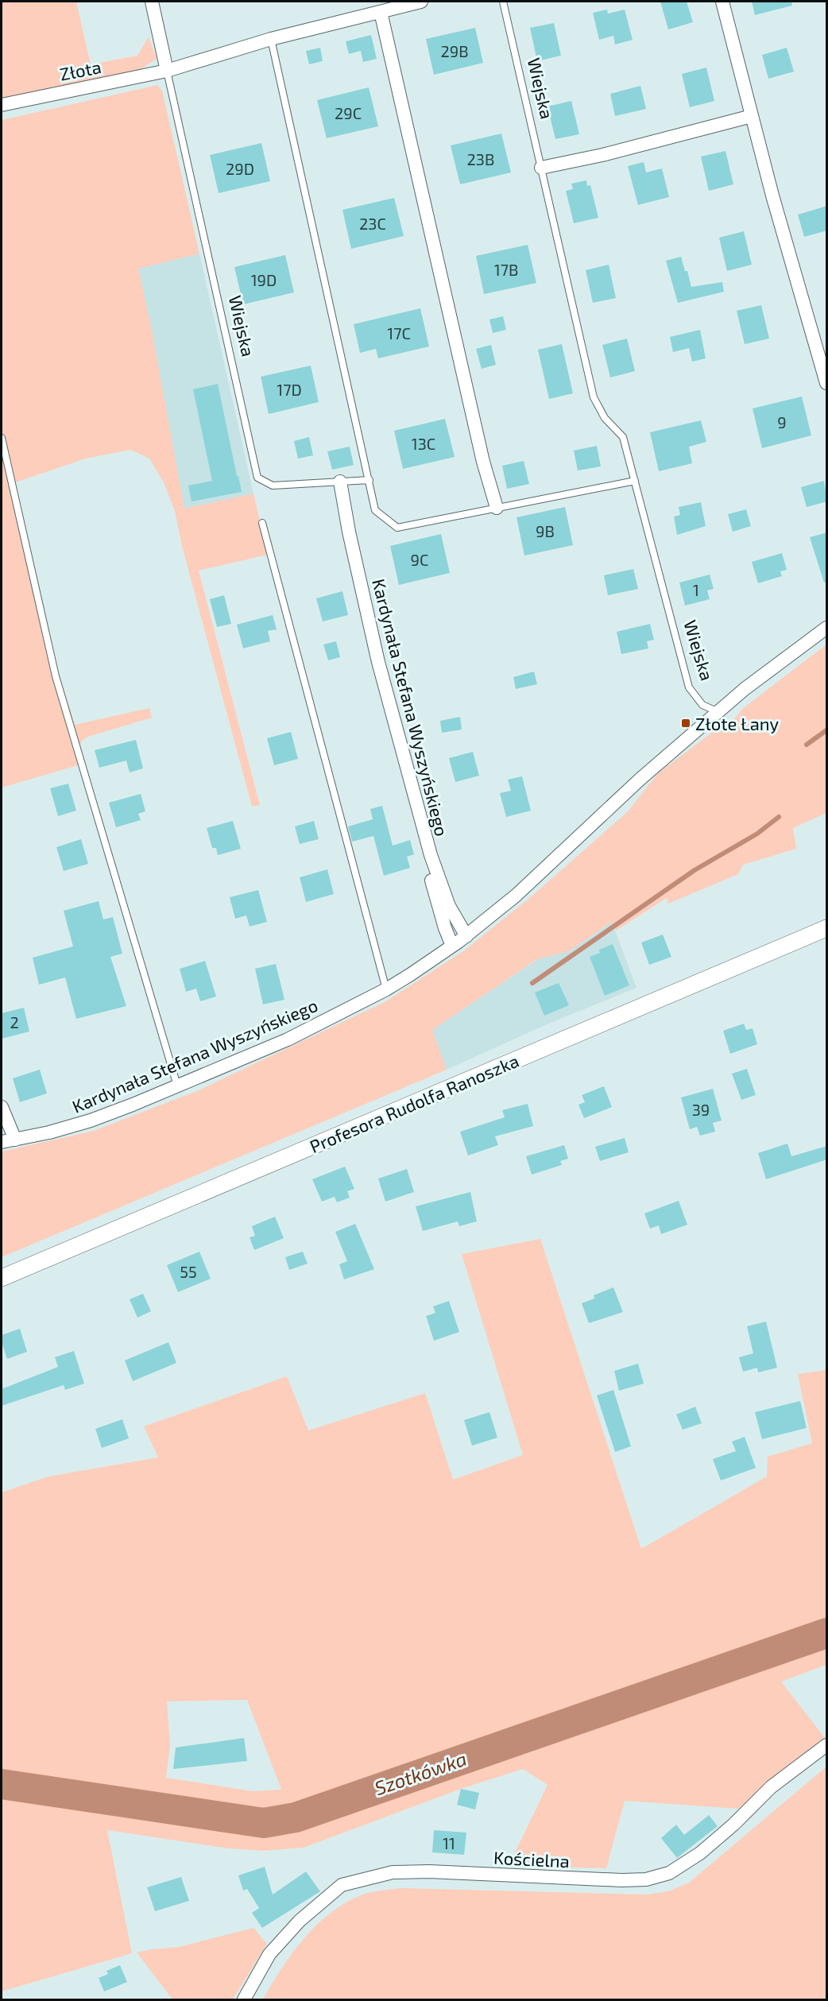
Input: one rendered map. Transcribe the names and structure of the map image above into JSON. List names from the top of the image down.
{
  "streets": {
    "street": [
      "Złota",
      "Wiejska",
      "Kardynała Stefana Wyszyńskiego",
      "Profesora Rudolfa Ranoszka",
      "Kościelna"
    ]
  },
  "crossings": [
    ["Złota", "Wiejska"],
    ["Wiejska", "Kardynała Stefana Wyszyńskiego"]
  ],
  "water": ["Szotkówka"],
  "places": {
    "transit": ["Złote Łany"]
  },
  "house_numbers": [
    "29B",
    "29C",
    "23B",
    "29D",
    "23C",
    "17B",
    "19D",
    "17C",
    "17D",
    "9",
    "13C",
    "9B",
    "9C",
    "1",
    "2",
    "39",
    "55",
    "11"
  ]
}
